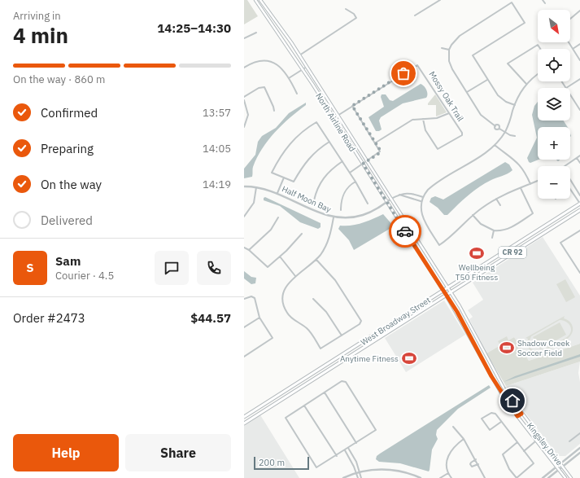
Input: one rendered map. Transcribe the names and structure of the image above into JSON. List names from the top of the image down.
{
  "streets": {
    "main road": [
      "North Airline Road",
      "CR 92",
      "West Broadway Street",
      "Kingsley Drive"
    ],
    "street": ["Mossy Oak Trail", "Half Moon Bay"]
  },
  "crossings": [
    ["North Airline Road", "Half Moon Bay"],
    ["North Airline Road", "West Broadway Street"],
    ["North Airline Road", "Kingsley Drive"],
    ["West Broadway Street", "Kingsley Drive"]
  ],
  "places": {
    "sports": ["Wellbeing T50 Fitness", "Shadow Creek Soccer Field", "Anytime Fitness"]
  },
  "scale_bar": "200 m",
  "north": "bottom right",
  "page": {
    "heading": ["4 min", "Arriving in", "14:25–14:30"],
    "panel": [
      "Sam",
      "Courier · 4.5",
      "Order #2473",
      "$44.57"
    ],
    "map_buttons": ["+", "−"],
    "bar": "On the way · 860 m",
    "list": [
      ["Confirmed", "13:57"],
      ["Preparing", "14:05"],
      ["On the way", "14:19"],
      "Delivered"
    ],
    "round": "S",
    "buttons": ["Help", "Share"],
    "scale": "200 m"
  }
}
